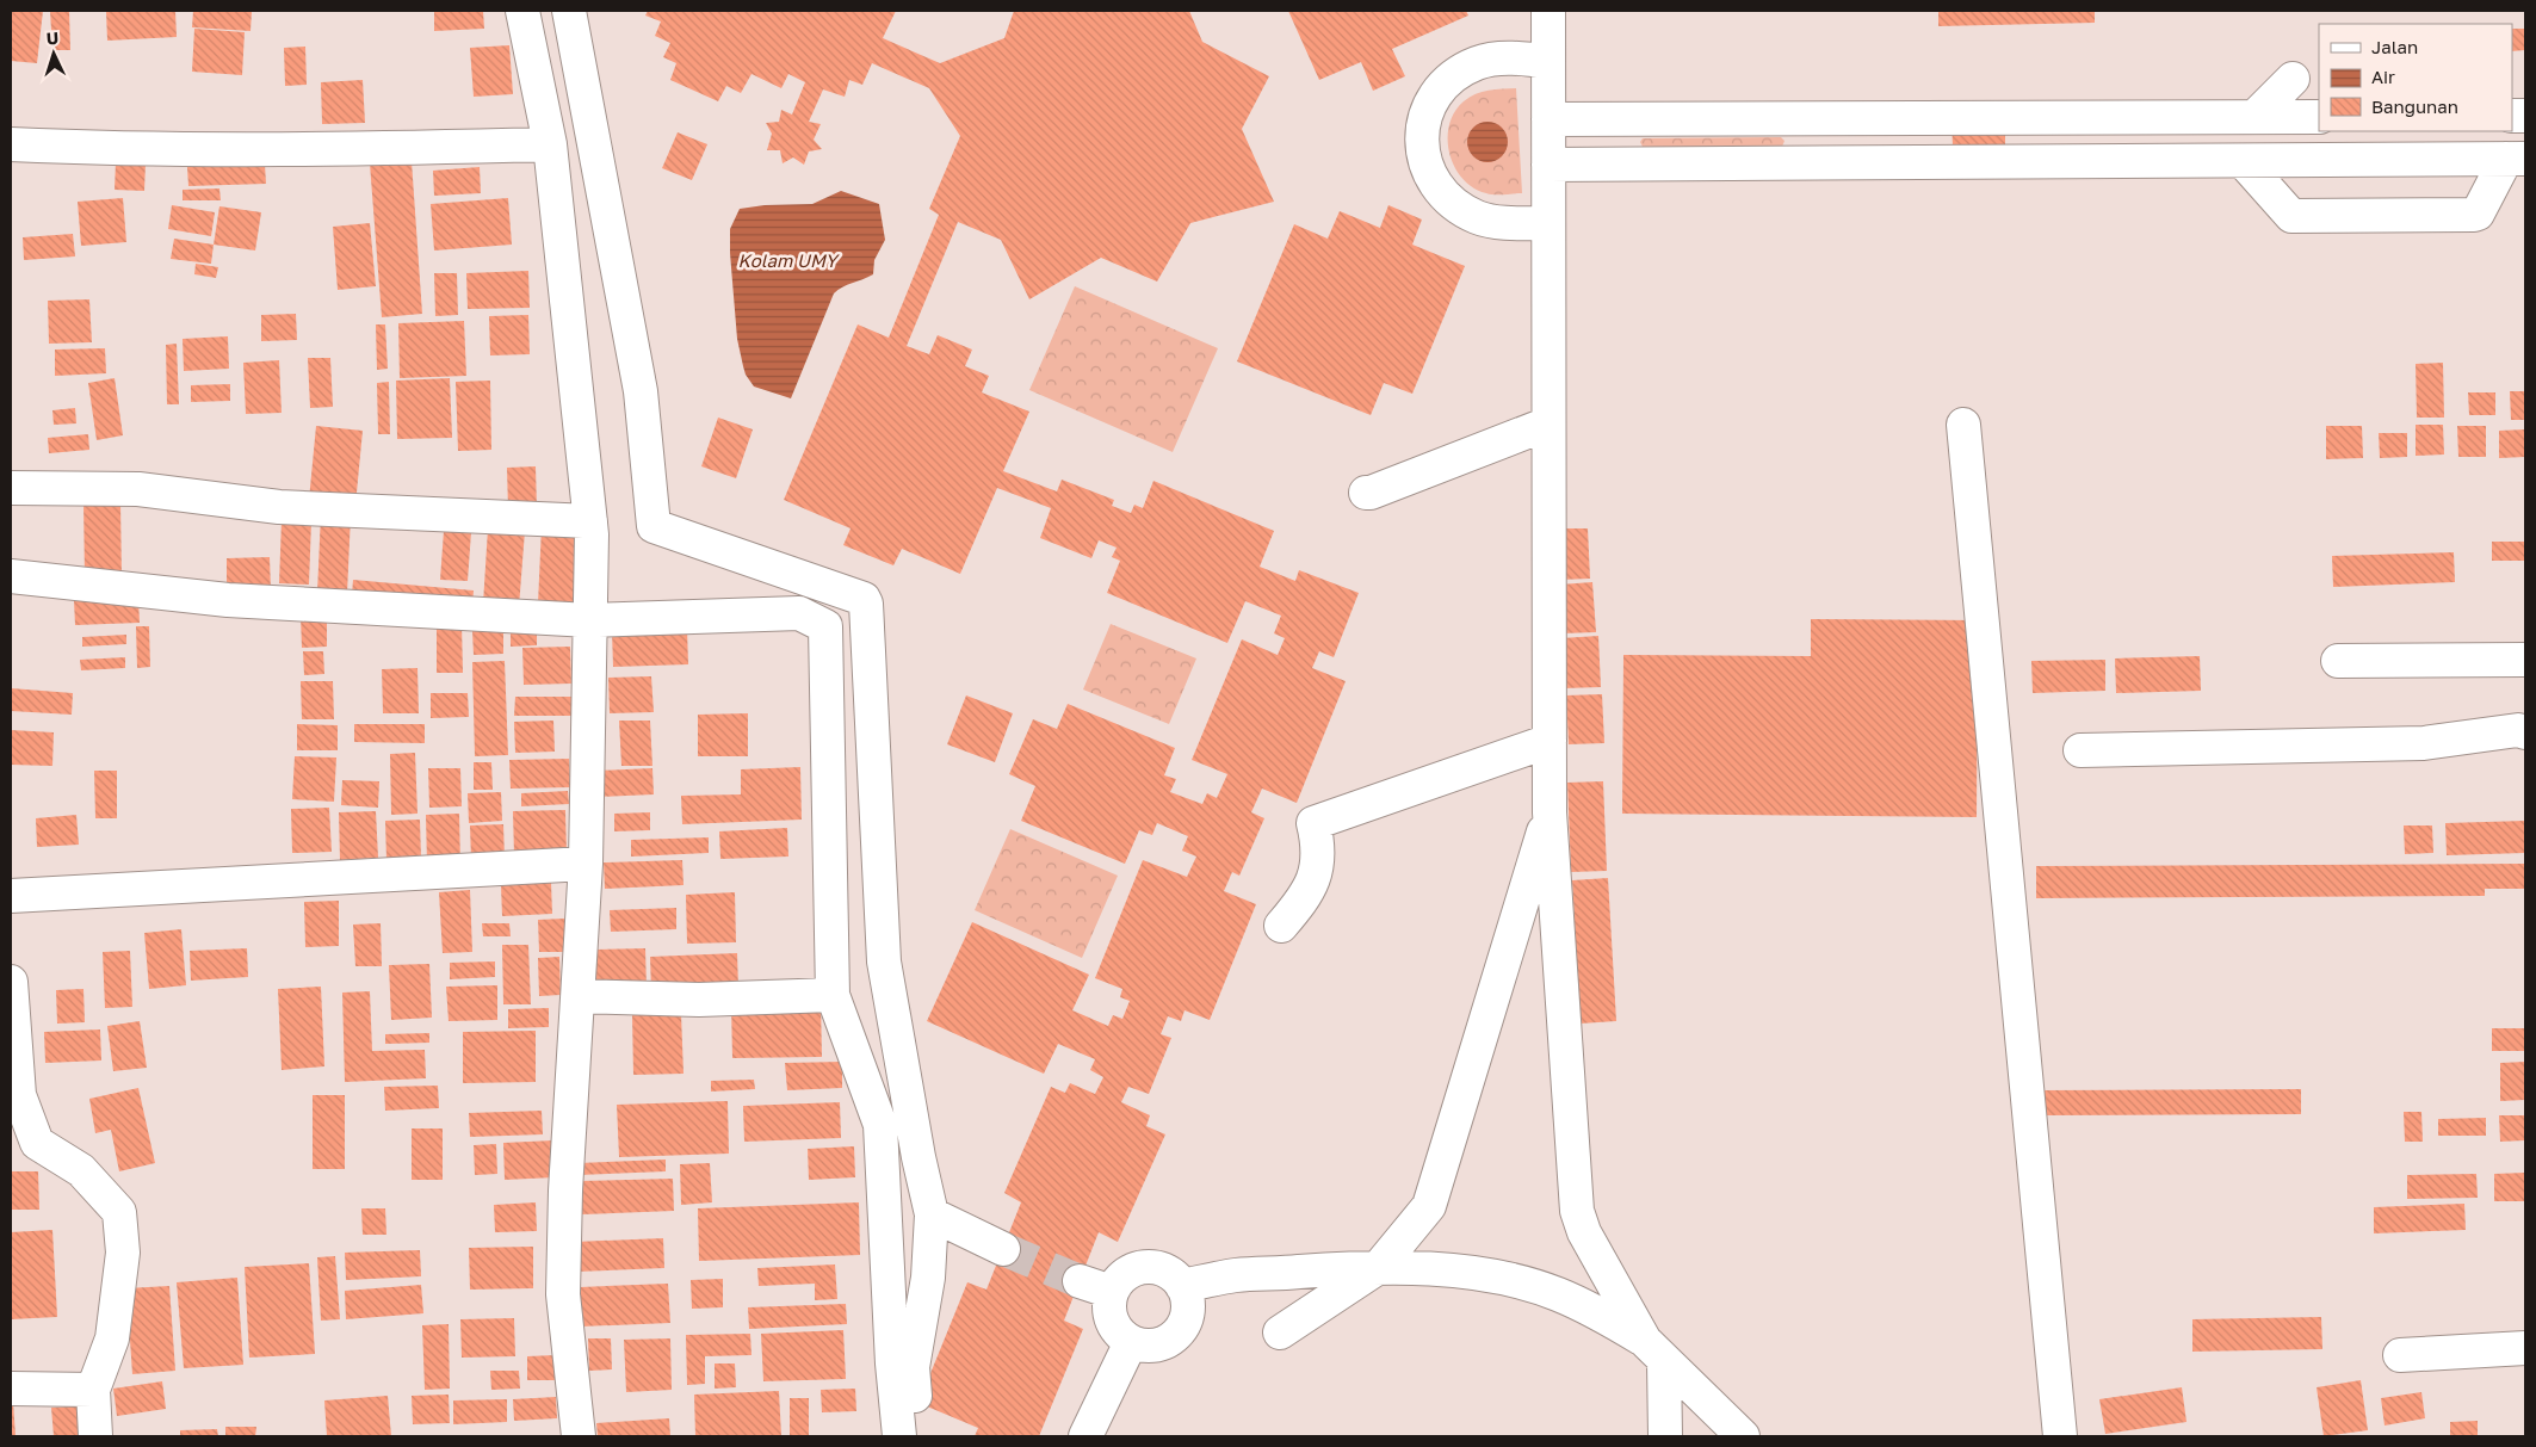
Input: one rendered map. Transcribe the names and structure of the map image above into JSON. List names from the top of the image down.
{
  "water": ["Kolam UMY"],
  "legend": ["Jalan", "Air", "Bangunan"],
  "north": "top"
}
